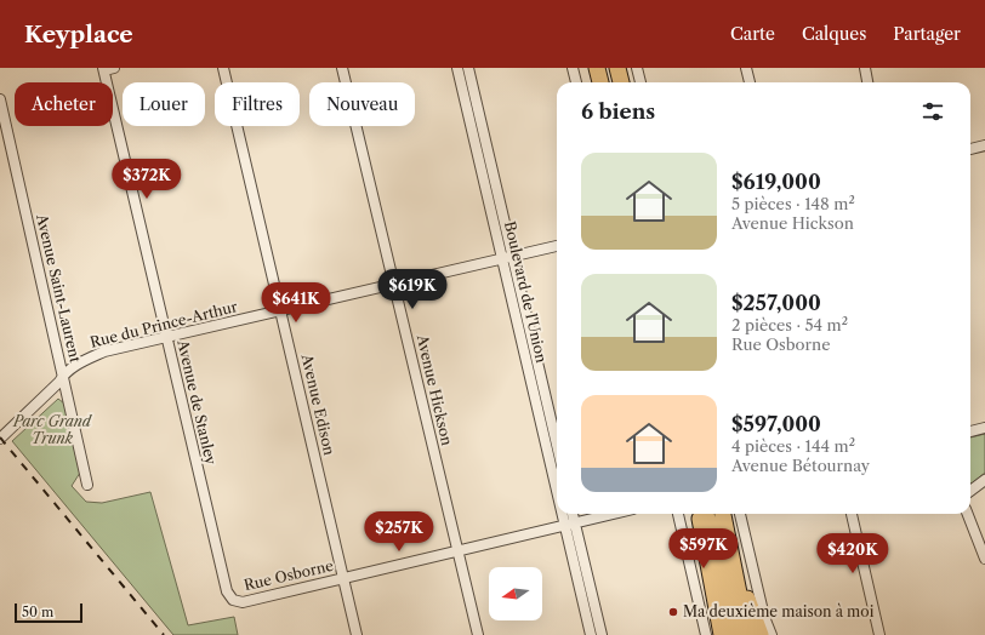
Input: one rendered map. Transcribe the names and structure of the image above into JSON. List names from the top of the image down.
{
  "streets": {
    "street": [
      "Avenue Saint-Laurent",
      "Boulevard de l'Union",
      "Rue du Prince-Arthur",
      "Avenue Hickson",
      "Avenue de Stanley",
      "Avenue Edison",
      "Rue Osborne"
    ]
  },
  "crossings": [
    ["Avenue Saint-Laurent", "Rue du Prince-Arthur"],
    ["Boulevard de l'Union", "Rue du Prince-Arthur"],
    ["Boulevard de l'Union", "Rue Osborne"],
    ["Rue du Prince-Arthur", "Avenue Hickson"],
    ["Rue du Prince-Arthur", "Avenue de Stanley"],
    ["Rue du Prince-Arthur", "Avenue Edison"],
    ["Avenue Hickson", "Rue Osborne"],
    ["Avenue de Stanley", "Rue Osborne"],
    ["Avenue Edison", "Rue Osborne"]
  ],
  "parks": ["Parc Grand Trunk"],
  "places": ["Ma deuxième maison à moi"],
  "scale_bar": "50 m",
  "north": "left",
  "page": {
    "header": "Keyplace",
    "nav": ["Carte", "Calques", "Partager"],
    "chip": [
      "Acheter",
      "Louer",
      "Filtres",
      "Nouveau"
    ],
    "heading": "6 biens",
    "list": [
      {
        "name": "$619,000",
        "note": "5 pièces · 148 m² · Avenue Hickson"
      },
      {
        "name": "$257,000",
        "note": "2 pièces · 54 m² · Rue Osborne"
      },
      {
        "name": "$597,000",
        "note": "4 pièces · 144 m² · Avenue Bétournay"
      }
    ],
    "price": [
      "$372K",
      "$619K",
      "$641K",
      "$257K",
      "$597K",
      "$420K"
    ],
    "scale": "50 m"
  }
}
